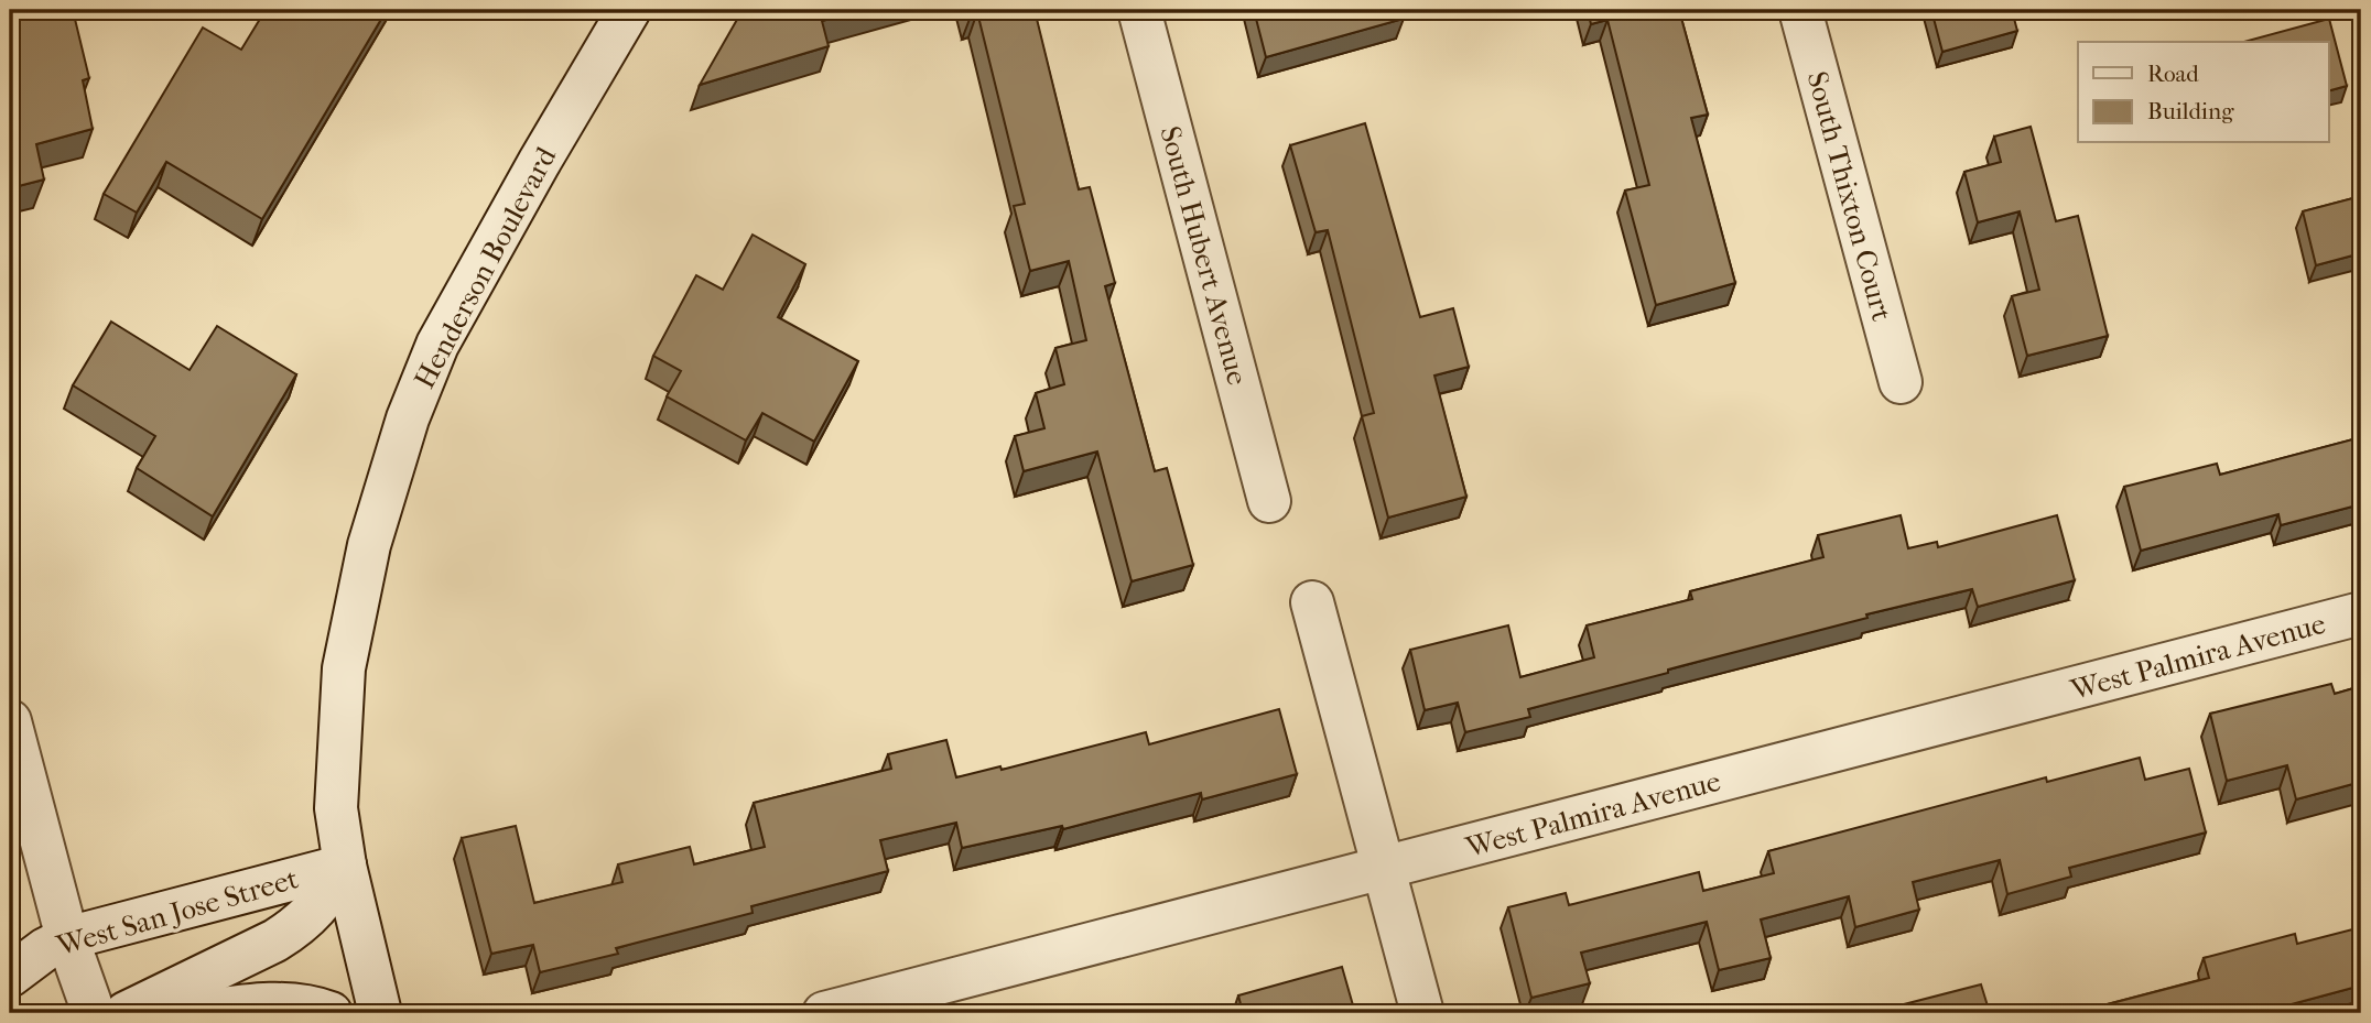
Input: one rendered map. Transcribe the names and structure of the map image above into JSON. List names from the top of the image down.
{
  "streets": {
    "street": [
      "South Thixton Court",
      "South Hubert Avenue",
      "Henderson Boulevard",
      "West Palmira Avenue",
      "West San Jose Street"
    ]
  },
  "crossings": [
    ["Henderson Boulevard", "West San Jose Street"]
  ],
  "legend": ["Road", "Building"]
}
